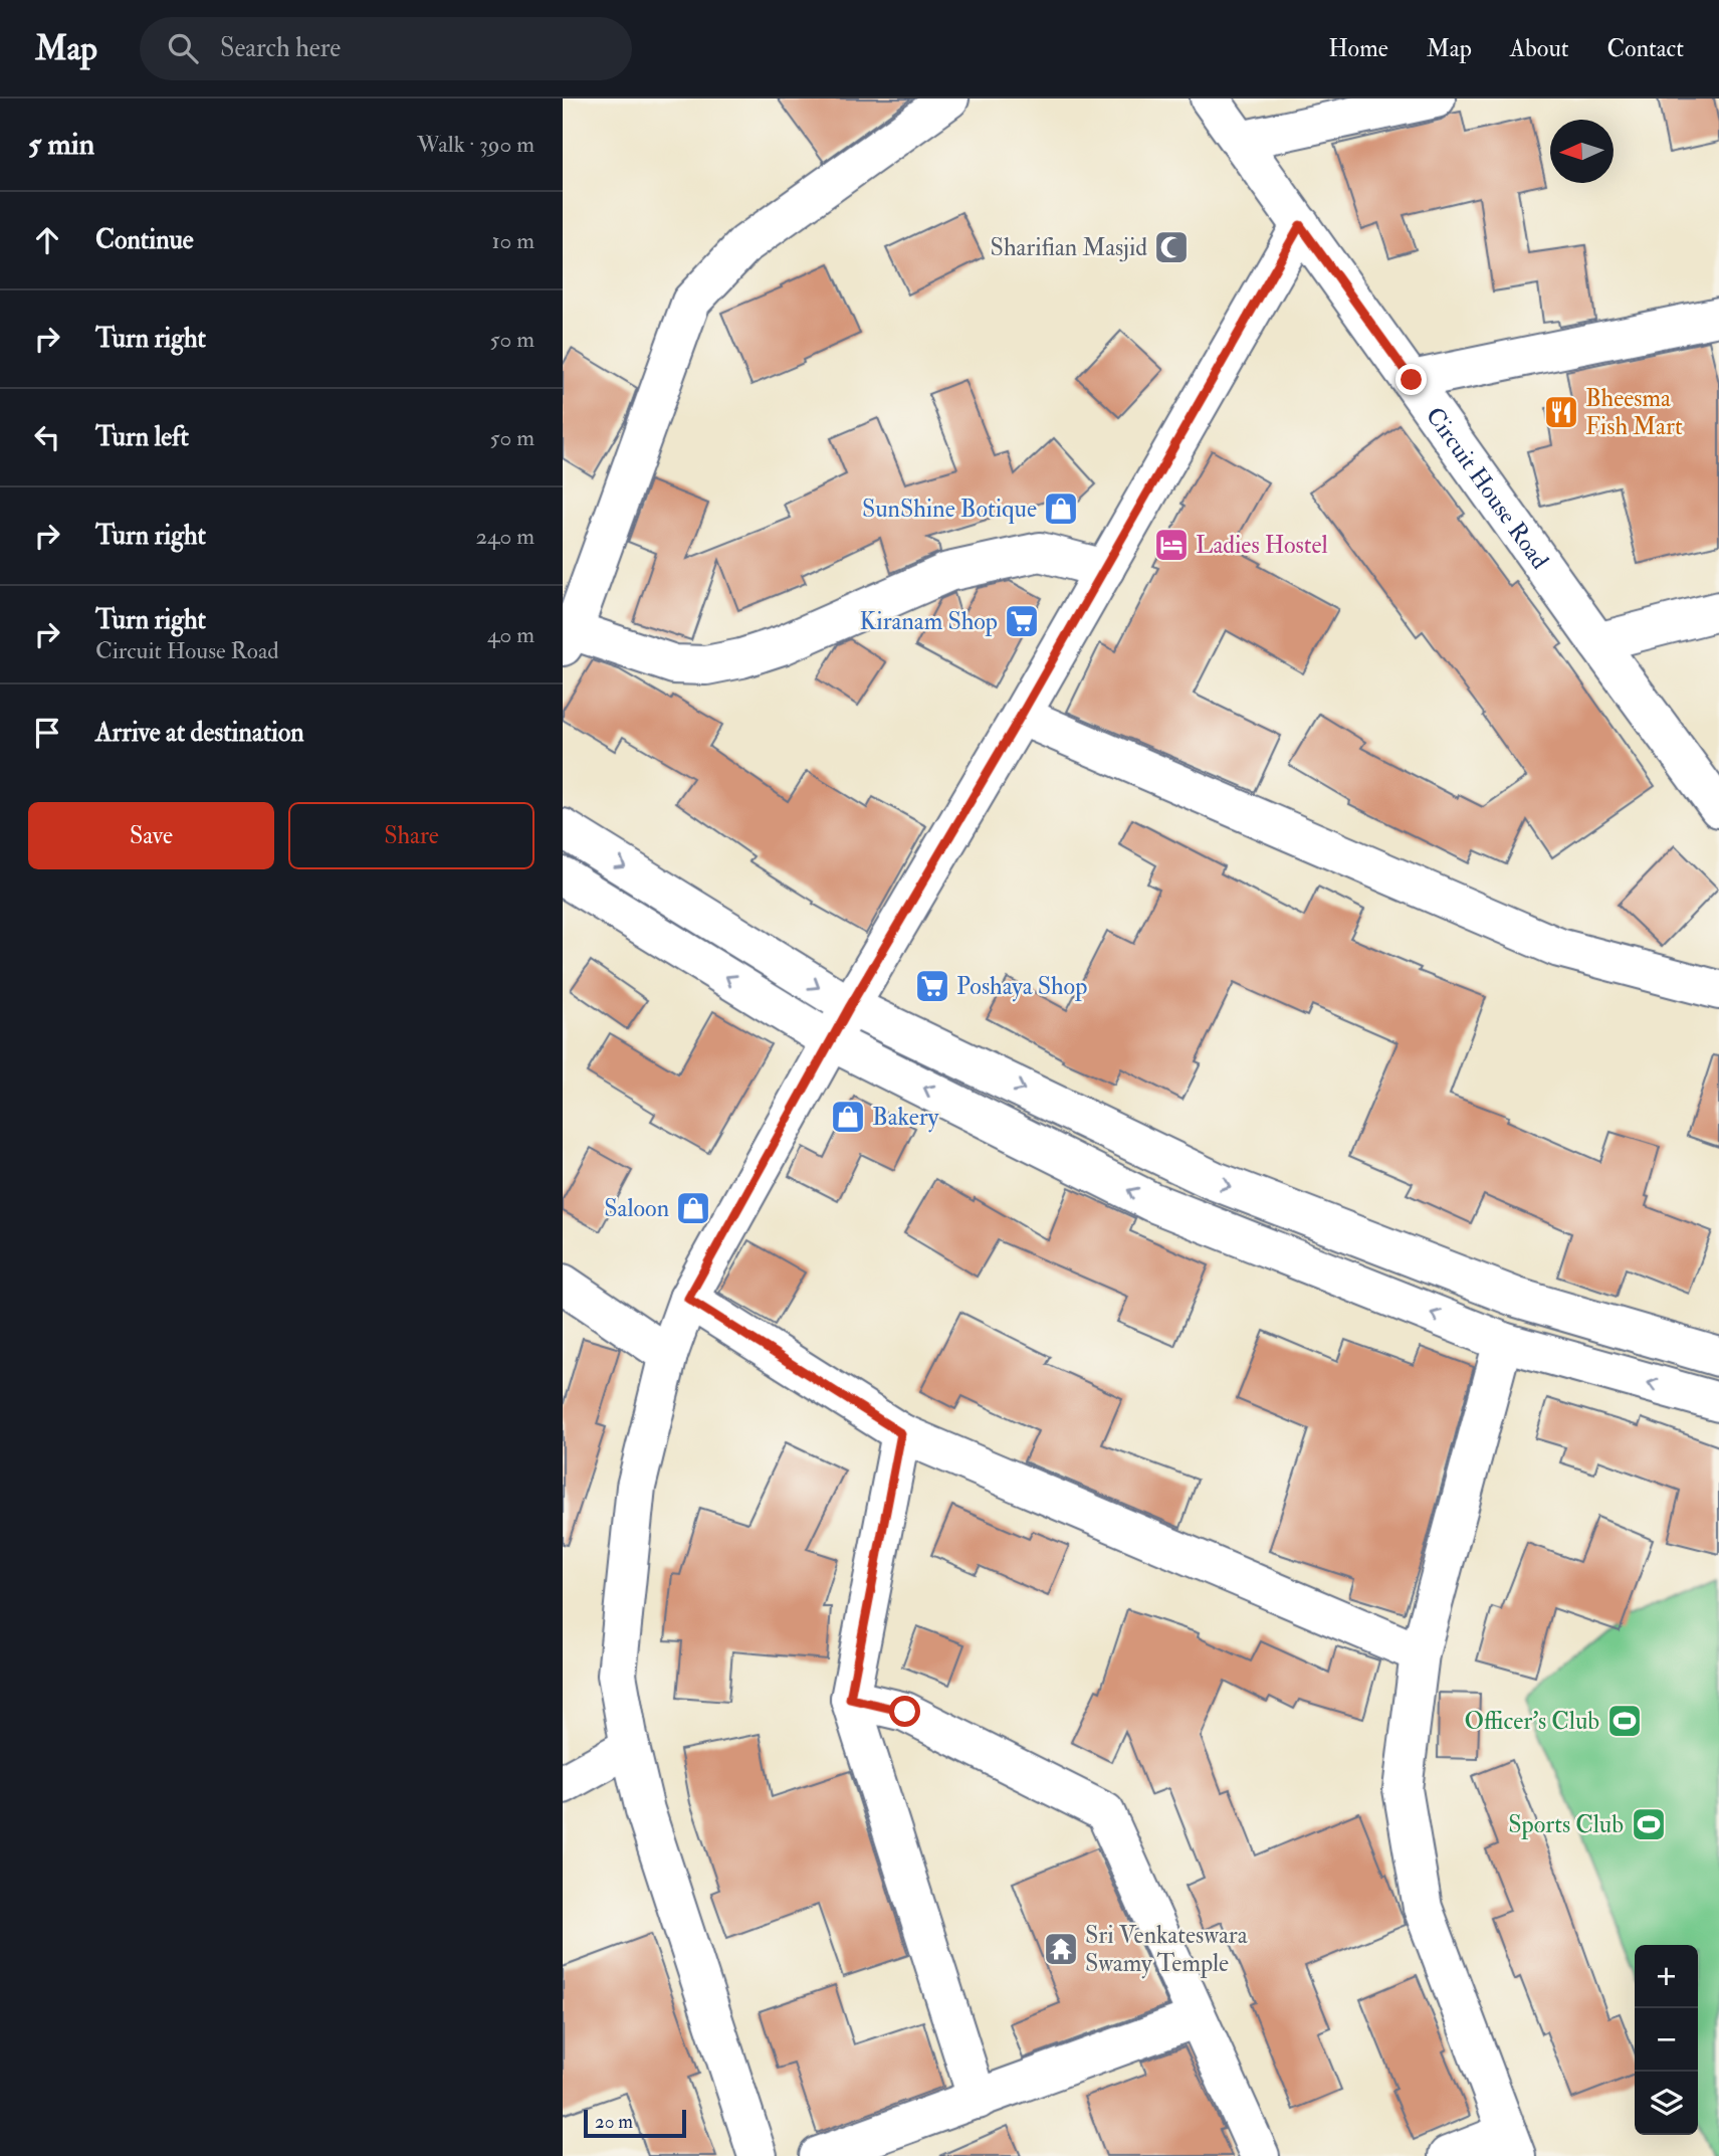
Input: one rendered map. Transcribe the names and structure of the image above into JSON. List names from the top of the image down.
{
  "streets": {
    "street": ["Circuit House Road"]
  },
  "places": {
    "mosque": ["Sharifian Masjid"],
    "restaurant": ["Bheesma Fish Mart"],
    "shop": ["SunShine Botique", "Bakery", "Saloon"],
    "hotel": ["Ladies Hostel"],
    "supermarket": ["Kiranam Shop", "Poshaya Shop"],
    "sports": ["Officer's Club", "Sports Club"],
    "temple": ["Sri Venkateswara Swamy Temple"]
  },
  "scale_bar": "20 m",
  "north": "left",
  "page": {
    "header": "Map",
    "search": "Search here",
    "nav": [
      "Home",
      "Map",
      "About",
      "Contact"
    ],
    "heading": ["5 min", "Walk · 390 m"],
    "list": [
      ["Continue", "10 m"],
      ["Turn right", "50 m"],
      ["Turn left", "50 m"],
      ["Turn right", "240 m"],
      ["Turn right", "Circuit House Road", "40 m"],
      "Arrive at destination"
    ],
    "buttons": ["Save", "Share"],
    "map_buttons": ["+", "−"],
    "scale": "20 m"
  }
}
